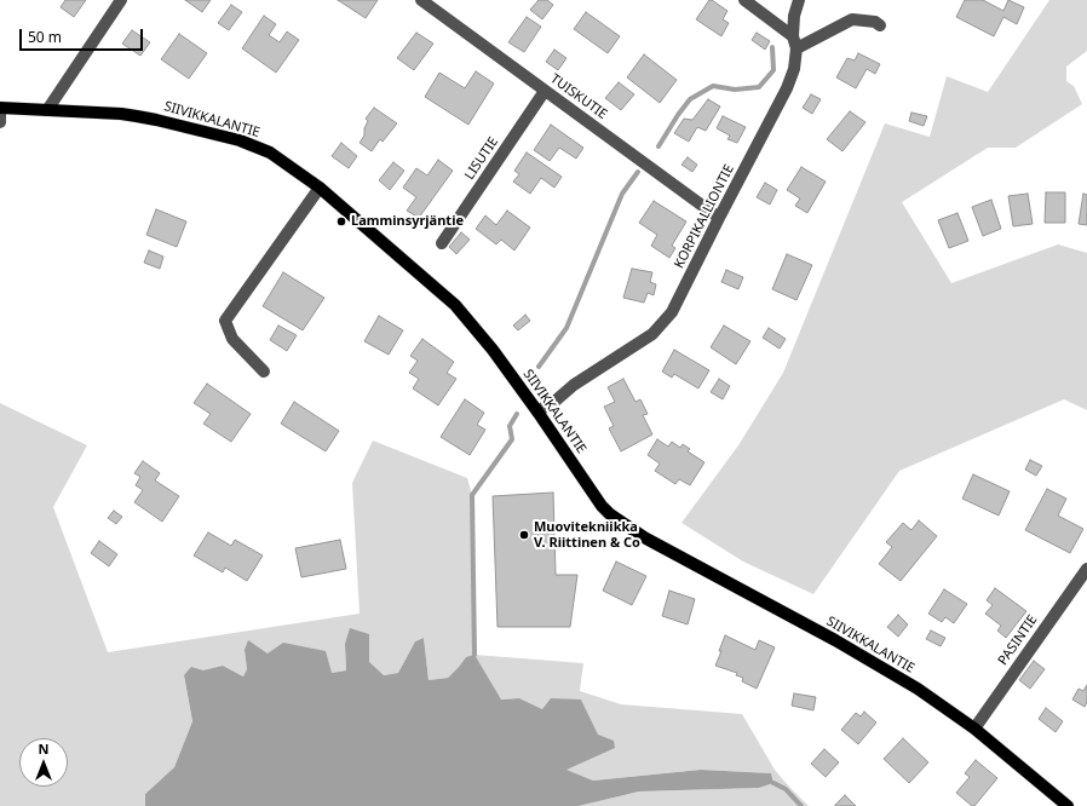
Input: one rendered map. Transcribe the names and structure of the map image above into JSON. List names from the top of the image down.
{
  "streets": {
    "main road": ["SIIVIKKALANTIE"],
    "street": [
      "TUISKUTIE",
      "LISUTIE",
      "KORPIKALLIONTIE",
      "PASINTIE"
    ]
  },
  "crossings": [
    ["TUISKUTIE", "LISUTIE"],
    ["TUISKUTIE", "KORPIKALLIONTIE"],
    ["SIIVIKKALANTIE", "KORPIKALLIONTIE"],
    ["SIIVIKKALANTIE", "PASINTIE"]
  ],
  "places": ["Lamminsyrjäntie", "Muovitekniikka V. Riittinen & Co"],
  "scale_bar": "50 m",
  "north": "top"
}
